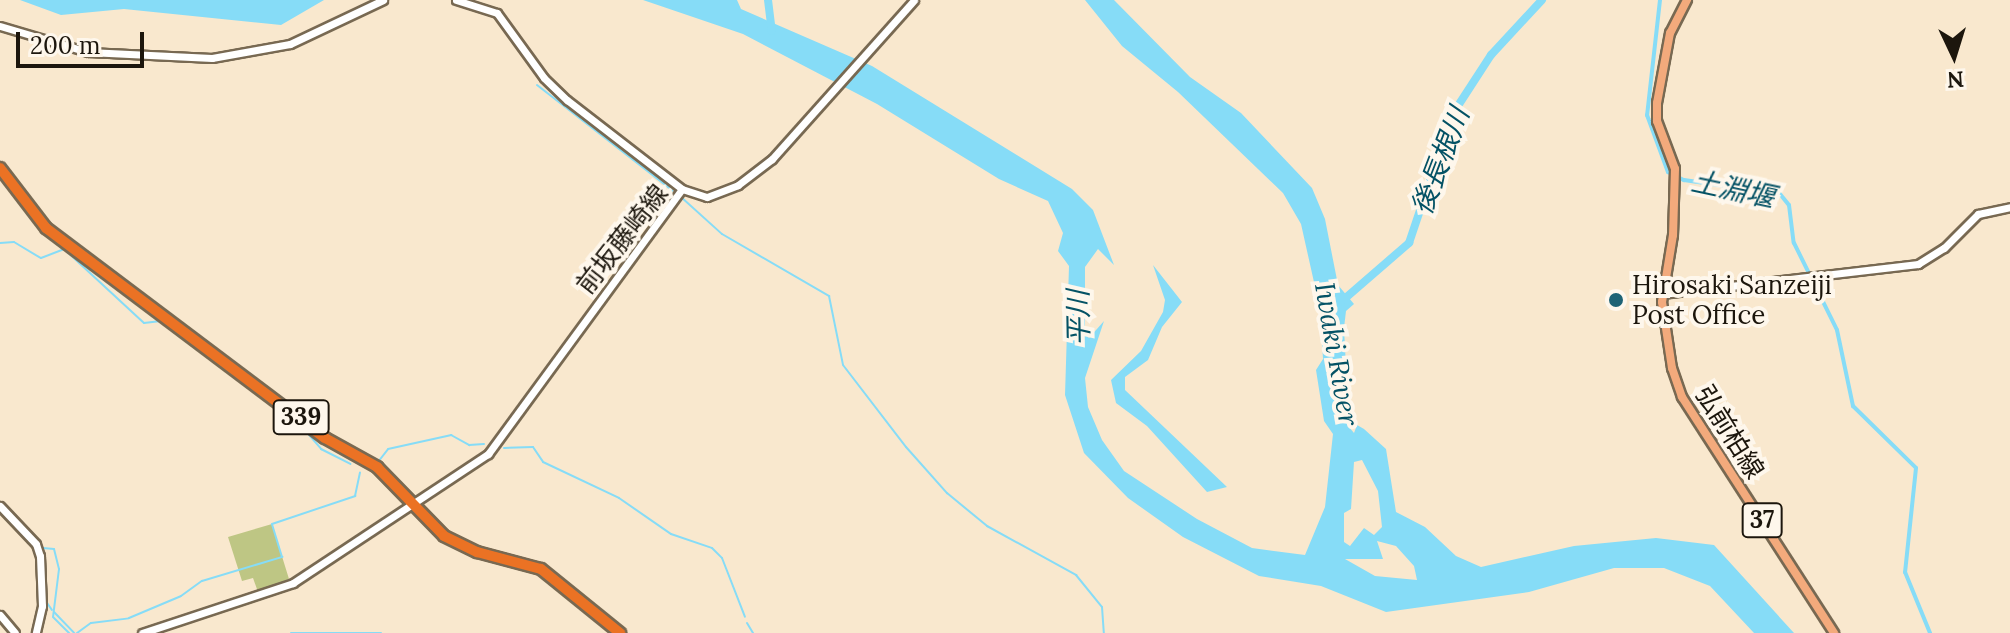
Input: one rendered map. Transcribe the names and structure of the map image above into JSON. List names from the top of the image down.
{
  "streets": {
    "highway": ["339"],
    "main road": ["前坂藤崎線", "弘前柏線", "37"]
  },
  "crossings": [
    ["前坂藤崎線", "339"]
  ],
  "water": [
    "後長根川",
    "土淵堰",
    "平川",
    "Iwaki River"
  ],
  "places": ["Hirosaki Sanzeiji Post Office"],
  "scale_bar": "200 m",
  "north": "bottom"
}
